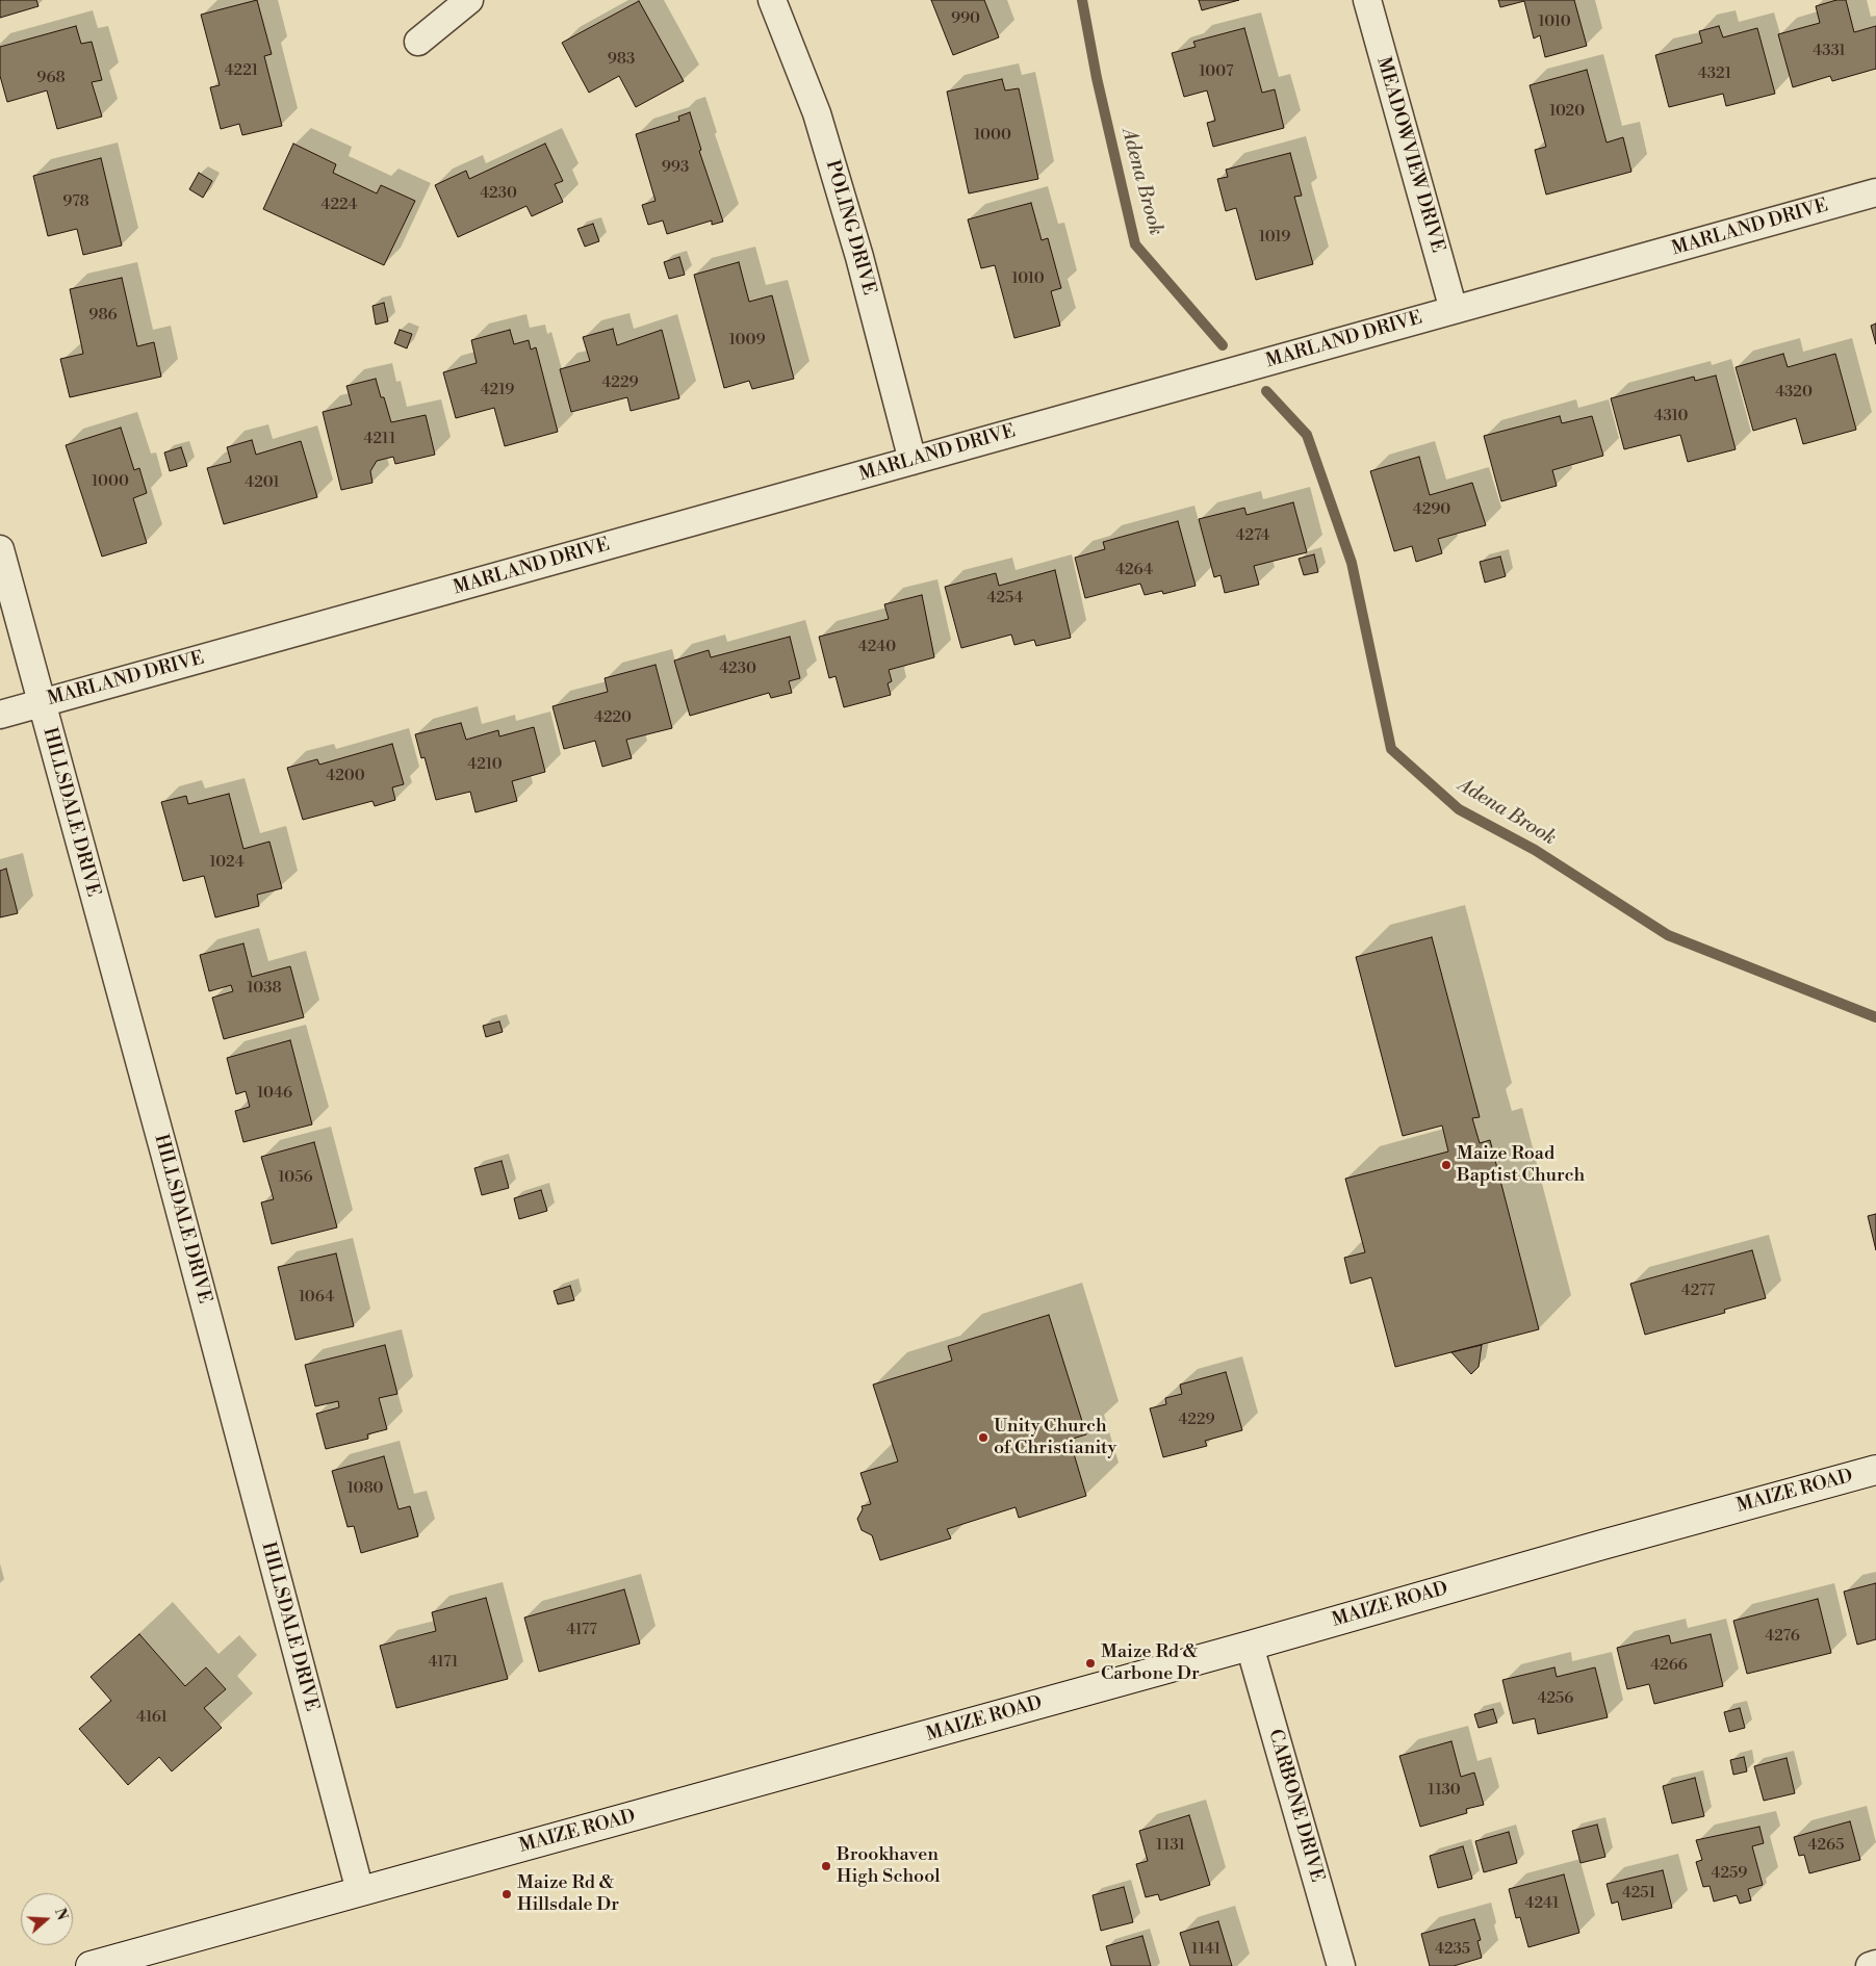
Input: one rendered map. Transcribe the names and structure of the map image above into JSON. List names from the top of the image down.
{
  "streets": {
    "street": [
      "MEADOWVIEW DRIVE",
      "POLING DRIVE",
      "MARLAND DRIVE",
      "HILLSDALE DRIVE",
      "MAIZE ROAD",
      "CARBONE DRIVE"
    ]
  },
  "crossings": [
    ["MEADOWVIEW DRIVE", "MARLAND DRIVE"],
    ["POLING DRIVE", "MARLAND DRIVE"],
    ["MARLAND DRIVE", "HILLSDALE DRIVE"],
    ["HILLSDALE DRIVE", "MAIZE ROAD"],
    ["MAIZE ROAD", "CARBONE DRIVE"]
  ],
  "water": ["Adena Brook"],
  "places": [
    "Maize Road Baptist Church",
    "Unity Church of Christianity",
    "Maize Rd & Carbone Dr",
    "Brookhaven High School",
    "Maize Rd & Hillsdale Dr"
  ],
  "house_numbers": [
    "990",
    "1010",
    "4331",
    "983",
    "4221",
    "1007",
    "4321",
    "968",
    "1020",
    "1000",
    "993",
    "4230",
    "978",
    "4224",
    "1019",
    "1010",
    "986",
    "1009",
    "4229",
    "4219",
    "4320",
    "4310",
    "4211",
    "1000",
    "4201",
    "4290",
    "4274",
    "4264",
    "4254",
    "4240",
    "4230",
    "4220",
    "4210",
    "4200",
    "1024",
    "1038",
    "1046",
    "1056",
    "4277",
    "1064",
    "4229",
    "1080",
    "4177",
    "4276",
    "4171",
    "4266",
    "4256",
    "4161",
    "1130",
    "1131",
    "4265",
    "4259",
    "4251",
    "4241",
    "1141",
    "4235"
  ],
  "north": "right"
}
